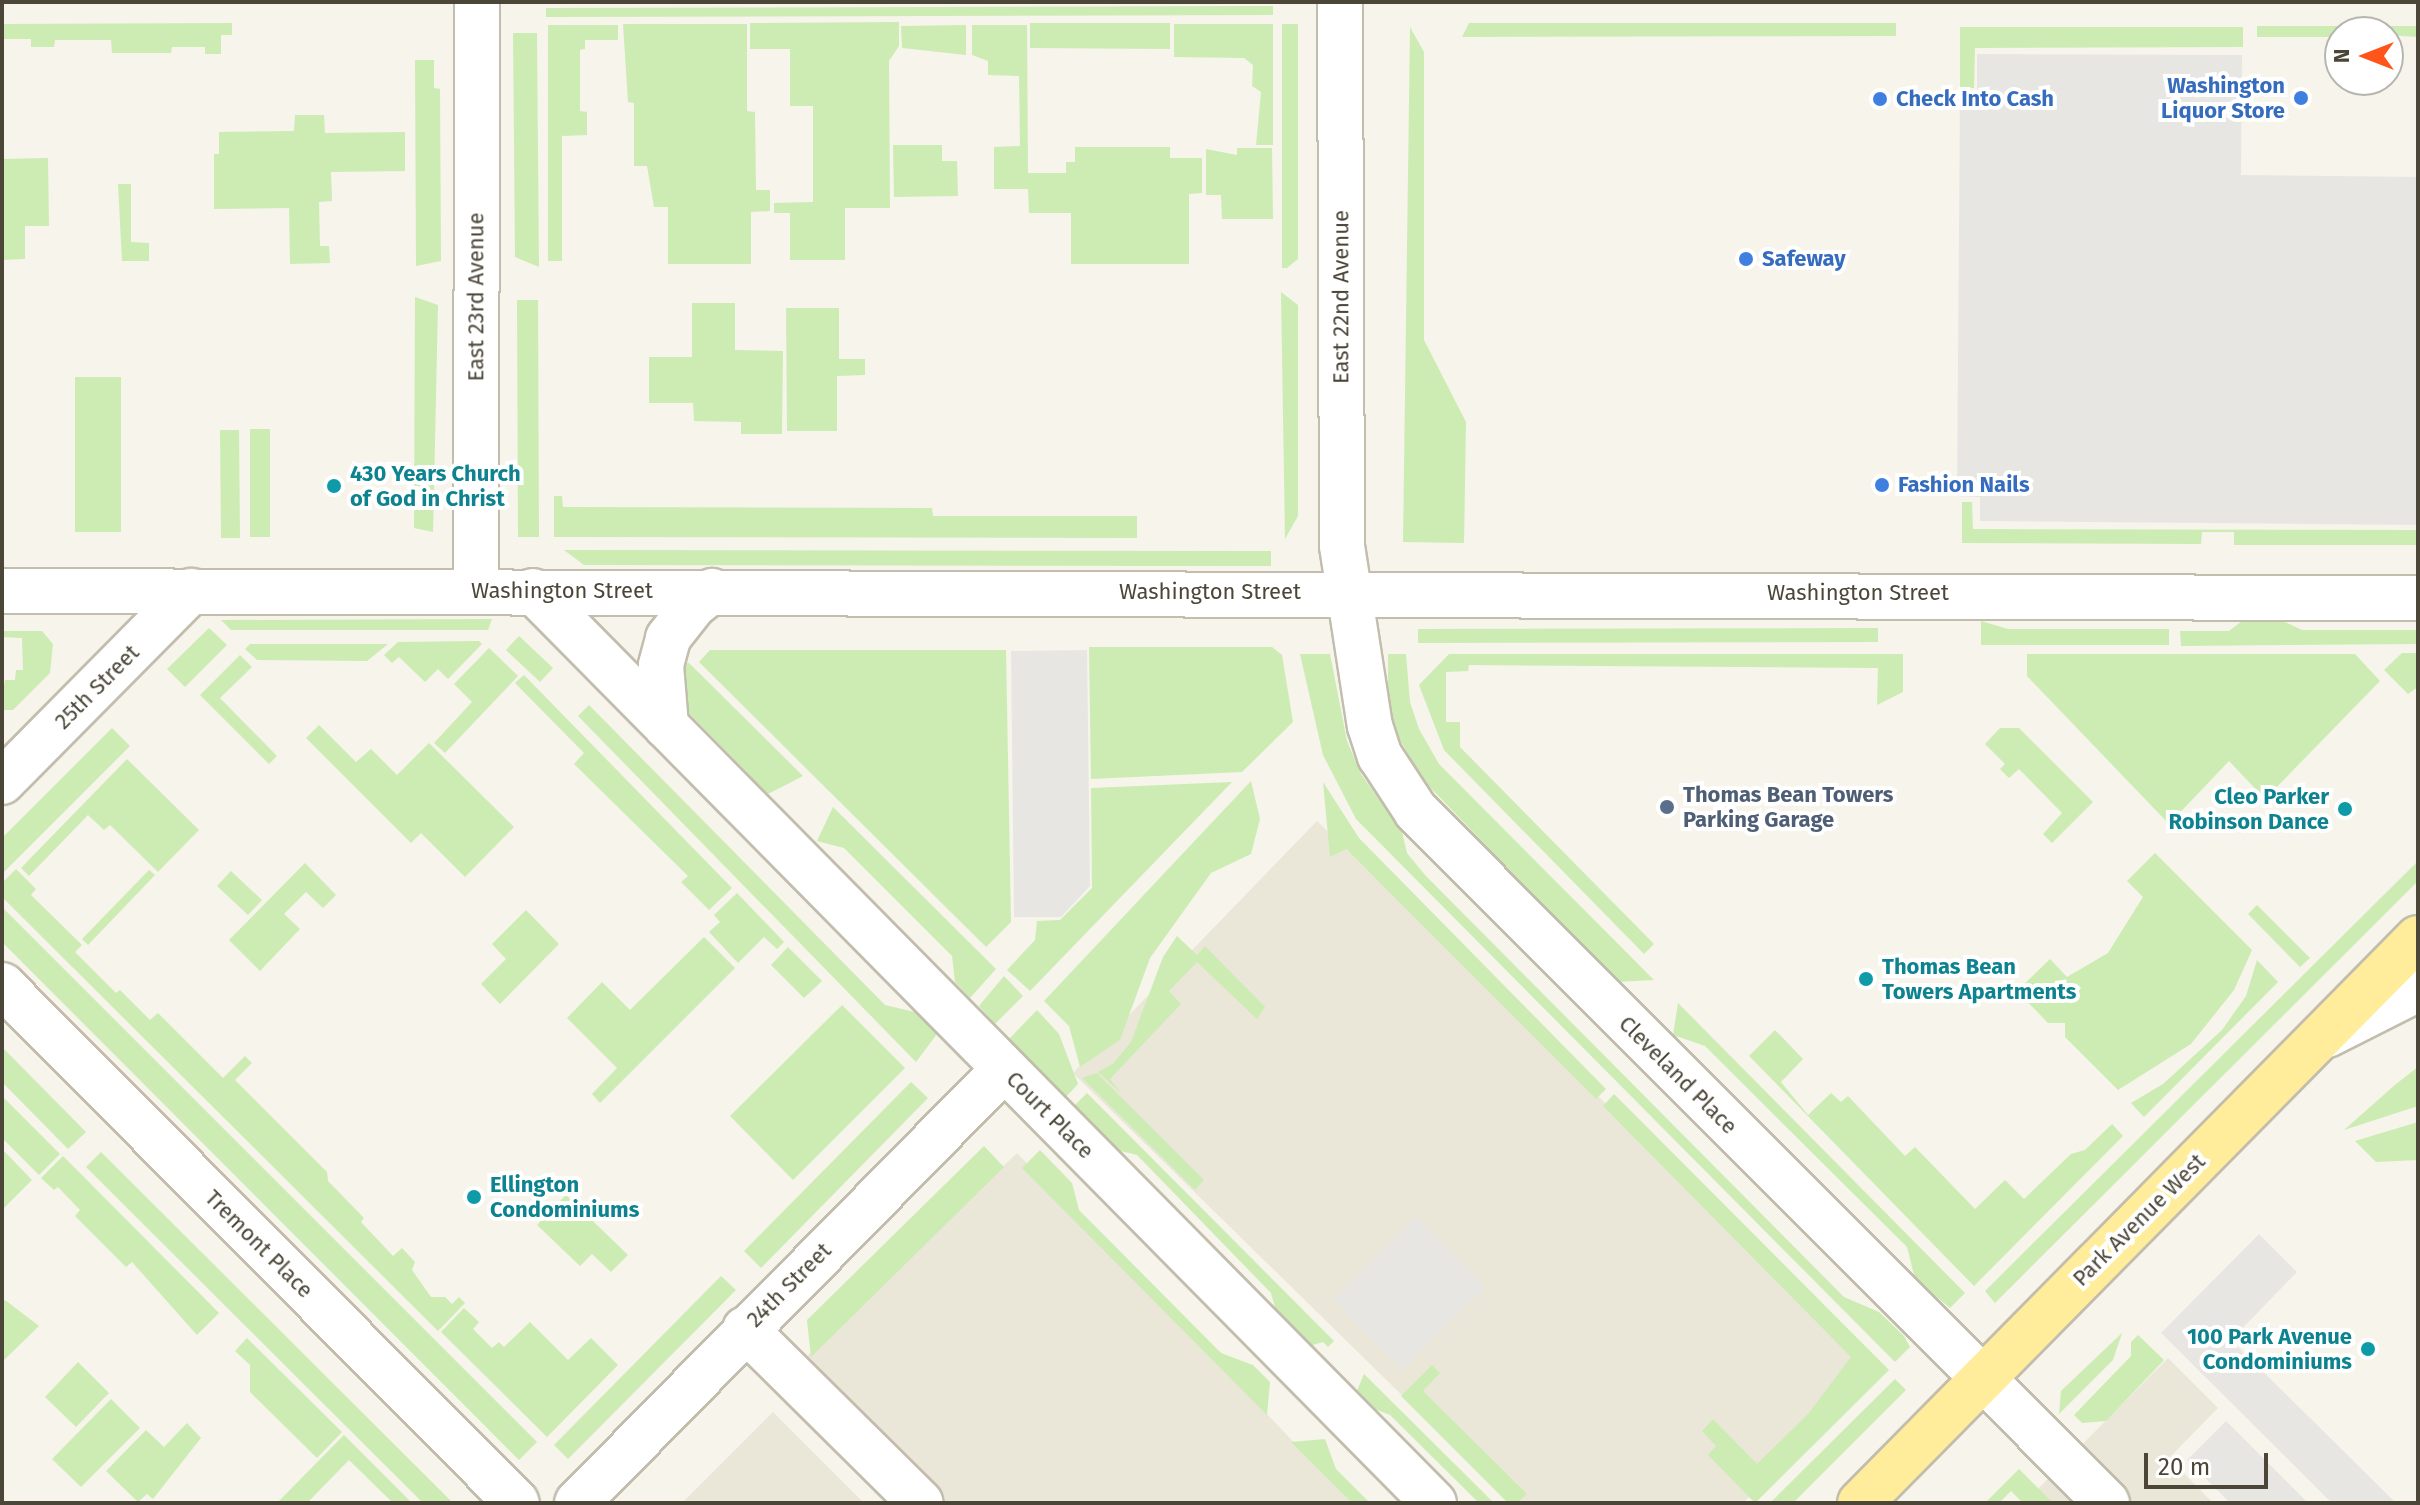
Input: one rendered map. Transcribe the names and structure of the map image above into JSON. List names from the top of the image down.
{
  "streets": {
    "main road": ["Park Avenue West"],
    "street": [
      "East 23rd Avenue",
      "East 22nd Avenue",
      "Washington Street",
      "25th Street",
      "Cleveland Place",
      "Court Place",
      "Tremont Place",
      "24th Street"
    ]
  },
  "crossings": [
    ["East 23rd Avenue", "Washington Street"],
    ["East 22nd Avenue", "Washington Street"],
    ["East 22nd Avenue", "Cleveland Place"],
    ["Washington Street", "25th Street"],
    ["Washington Street", "Cleveland Place"],
    ["Washington Street", "Court Place"],
    ["Cleveland Place", "Park Avenue West"],
    ["Court Place", "24th Street"]
  ],
  "places": [
    "Washington Liquor Store",
    "Check Into Cash",
    "Safeway",
    "Fashion Nails",
    "430 Years Church of God in Christ",
    "Thomas Bean Towers Parking Garage",
    "Cleo Parker Robinson Dance",
    "Thomas Bean Towers Apartments",
    "Ellington Condominiums",
    "100 Park Avenue Condominiums"
  ],
  "scale_bar": "20 m",
  "north": "left"
}
